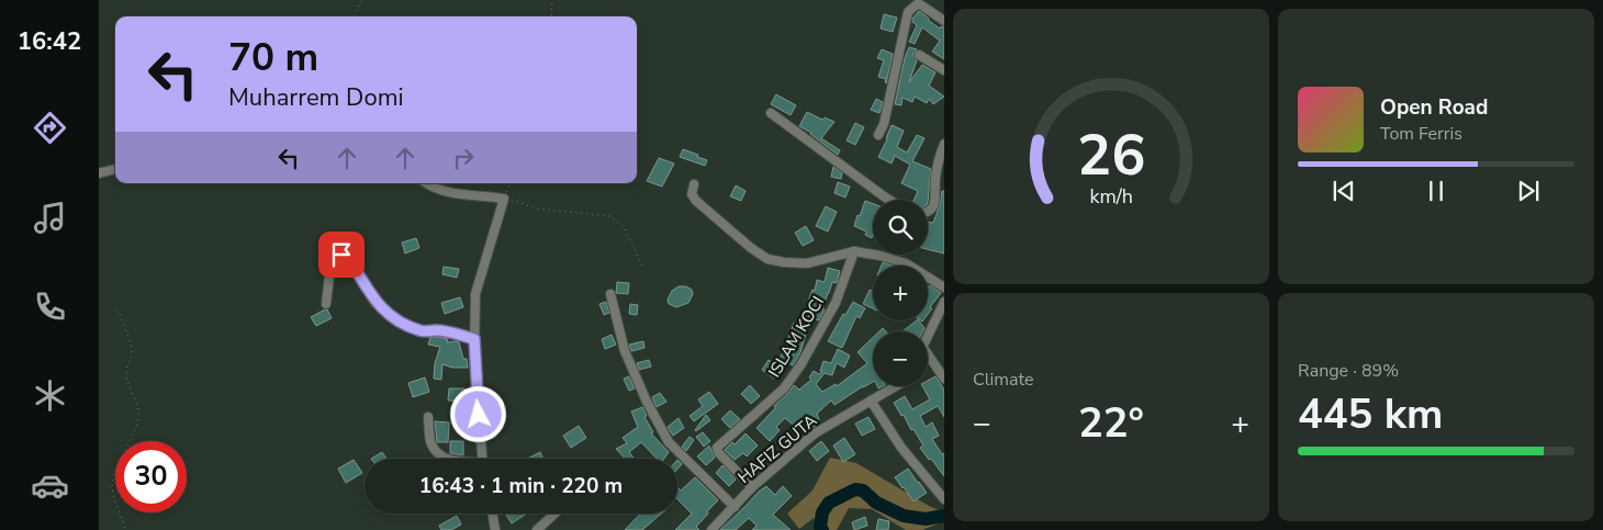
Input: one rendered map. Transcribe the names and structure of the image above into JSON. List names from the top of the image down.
{
  "streets": {
    "street": ["ISLAM KOCI", "HAFIZ GUTA"]
  },
  "crossings": [
    ["ISLAM KOCI", "HAFIZ GUTA"]
  ],
  "page": {
    "tabs": "16:42",
    "turn": ["70 m", "Muharrem Domi"],
    "song": ["Open Road", "Tom Ferris"],
    "map_buttons": ["+", "−"],
    "tile": [
      "Climate",
      ["Range · 89%", "445 km"]
    ],
    "heat": ["−", "22°", "+"],
    "limit": "30",
    "trip": "16:43 · 1 min · 220 m",
    "gauge": ["26", "km/h"]
  }
}
